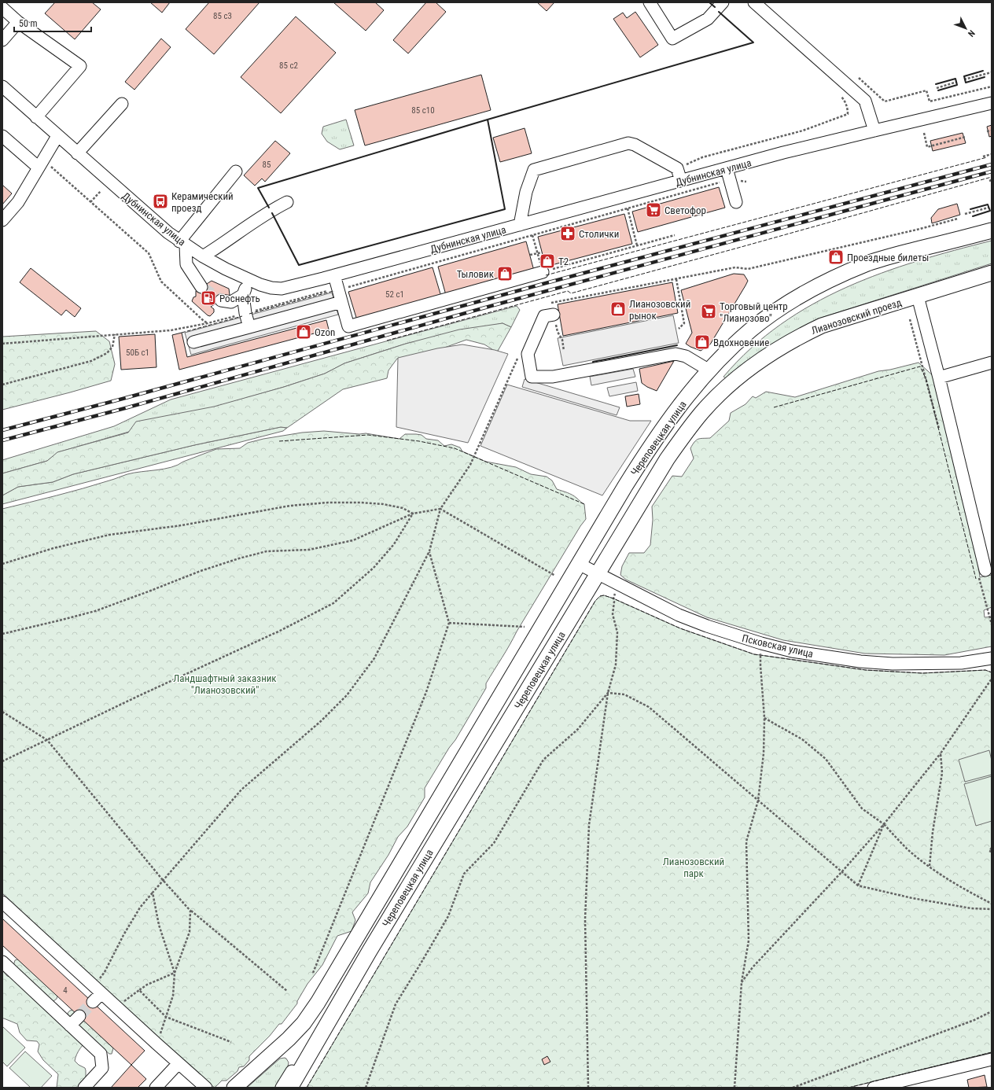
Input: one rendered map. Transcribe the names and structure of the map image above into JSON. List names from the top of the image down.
{
  "streets": {
    "main road": ["Лианозовский проезд", "Череповецкая улица"],
    "street": ["Дубнинская улица", "Псковская улица"]
  },
  "crossings": [
    ["Лианозовский проезд", "Череповецкая улица"],
    ["Череповецкая улица", "Псковская улица"]
  ],
  "parks": ["Ландшафтный заказник \"Лианозовский\"", "Лианозовский парк"],
  "places": {
    "bus stop": ["Керамический проезд"],
    "supermarket": ["Светофор", "Торговый центр \"Лианозово\""],
    "pharmacy": ["Столички"],
    "shop": [
      "Проездные билеты",
      "T2",
      "Тыловик",
      "Лианозовский рынок",
      "Ozon",
      "Вдохновение"
    ],
    "fuel station": ["Роснефть"]
  },
  "house_numbers": [
    "85 с3",
    "85 с2",
    "85 с10",
    "85",
    "52 с1",
    "50Б с1",
    "4"
  ],
  "scale_bar": "50 m",
  "north": "bottom right"
}
